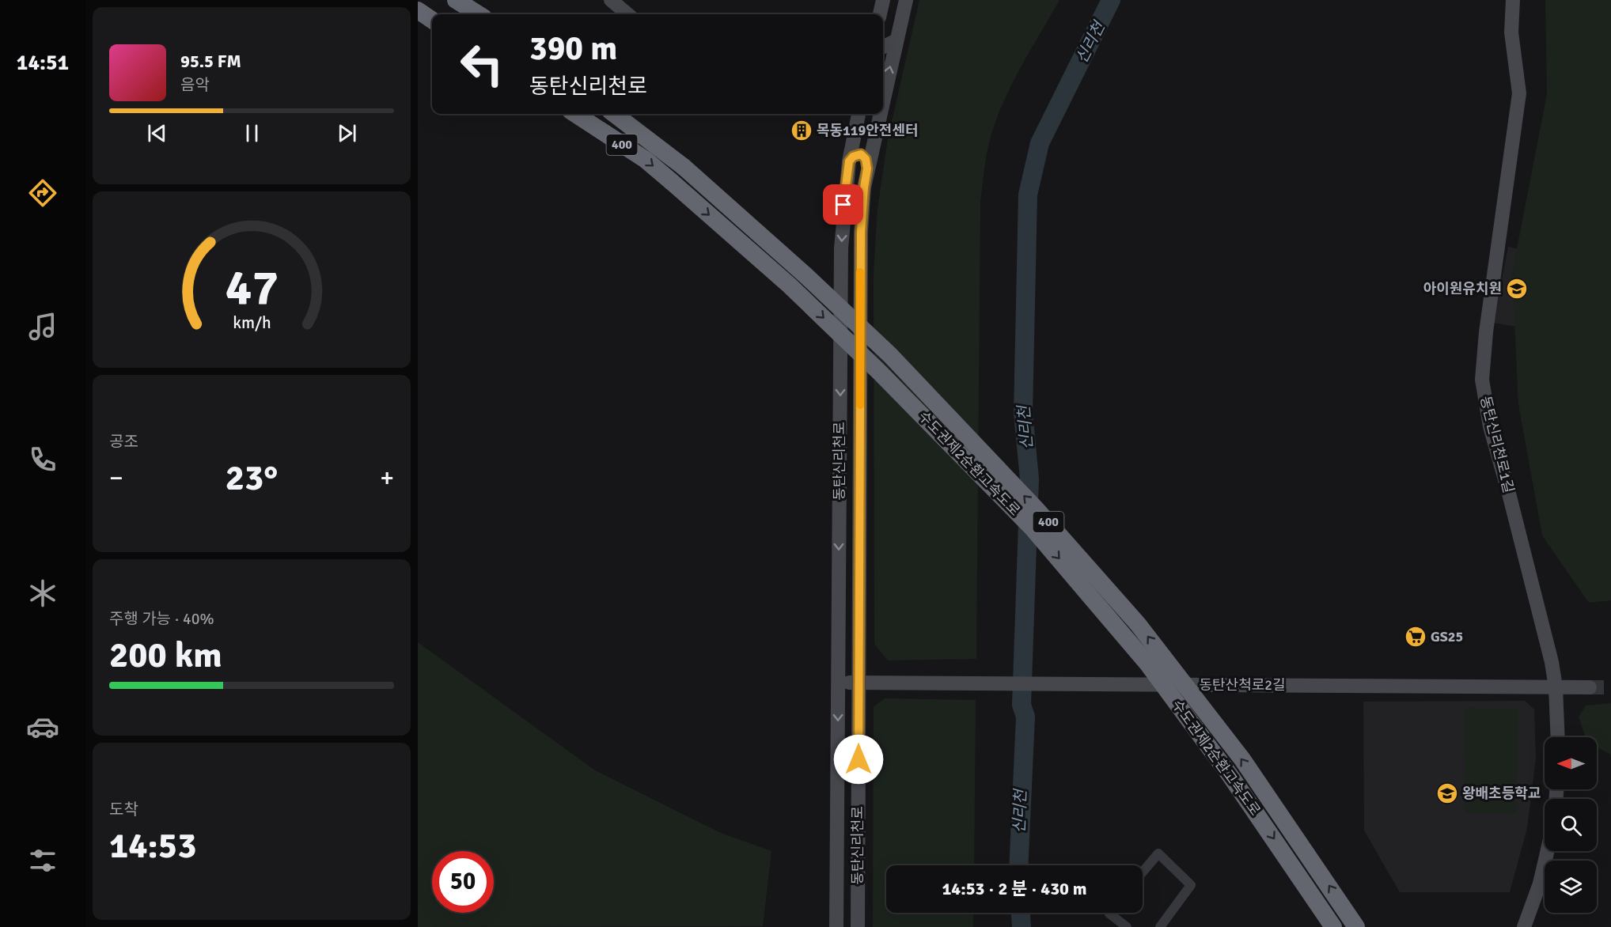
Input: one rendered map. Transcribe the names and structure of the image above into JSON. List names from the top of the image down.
{
  "streets": {
    "highway": ["400", "수도권제2순환고속도로"],
    "main road": ["동탄신리천로1길", "동탄신리천로", "동탄산척로2길"]
  },
  "crossings": [
    ["동탄신리천로1길", "동탄산척로2길"],
    ["동탄신리천로", "동탄산척로2길"]
  ],
  "water": ["신리천"],
  "places": {
    "building": ["목동119안전센터"],
    "school or university": ["아이원유치원", "왕배초등학교"],
    "supermarket": ["GS25"]
  },
  "north": "left",
  "page": {
    "tabs": "14:51",
    "turn": ["390 m", "동탄신리천로"],
    "song": ["95.5 FM", "음악"],
    "tile": [
      "공조",
      ["주행 가능 · 40%", "200 km"],
      ["도착", "14:53"]
    ],
    "heat": ["−", "23°", "+"],
    "limit": "50",
    "trip": "14:53 · 2 분 · 430 m",
    "gauge": ["47", "km/h"]
  }
}
